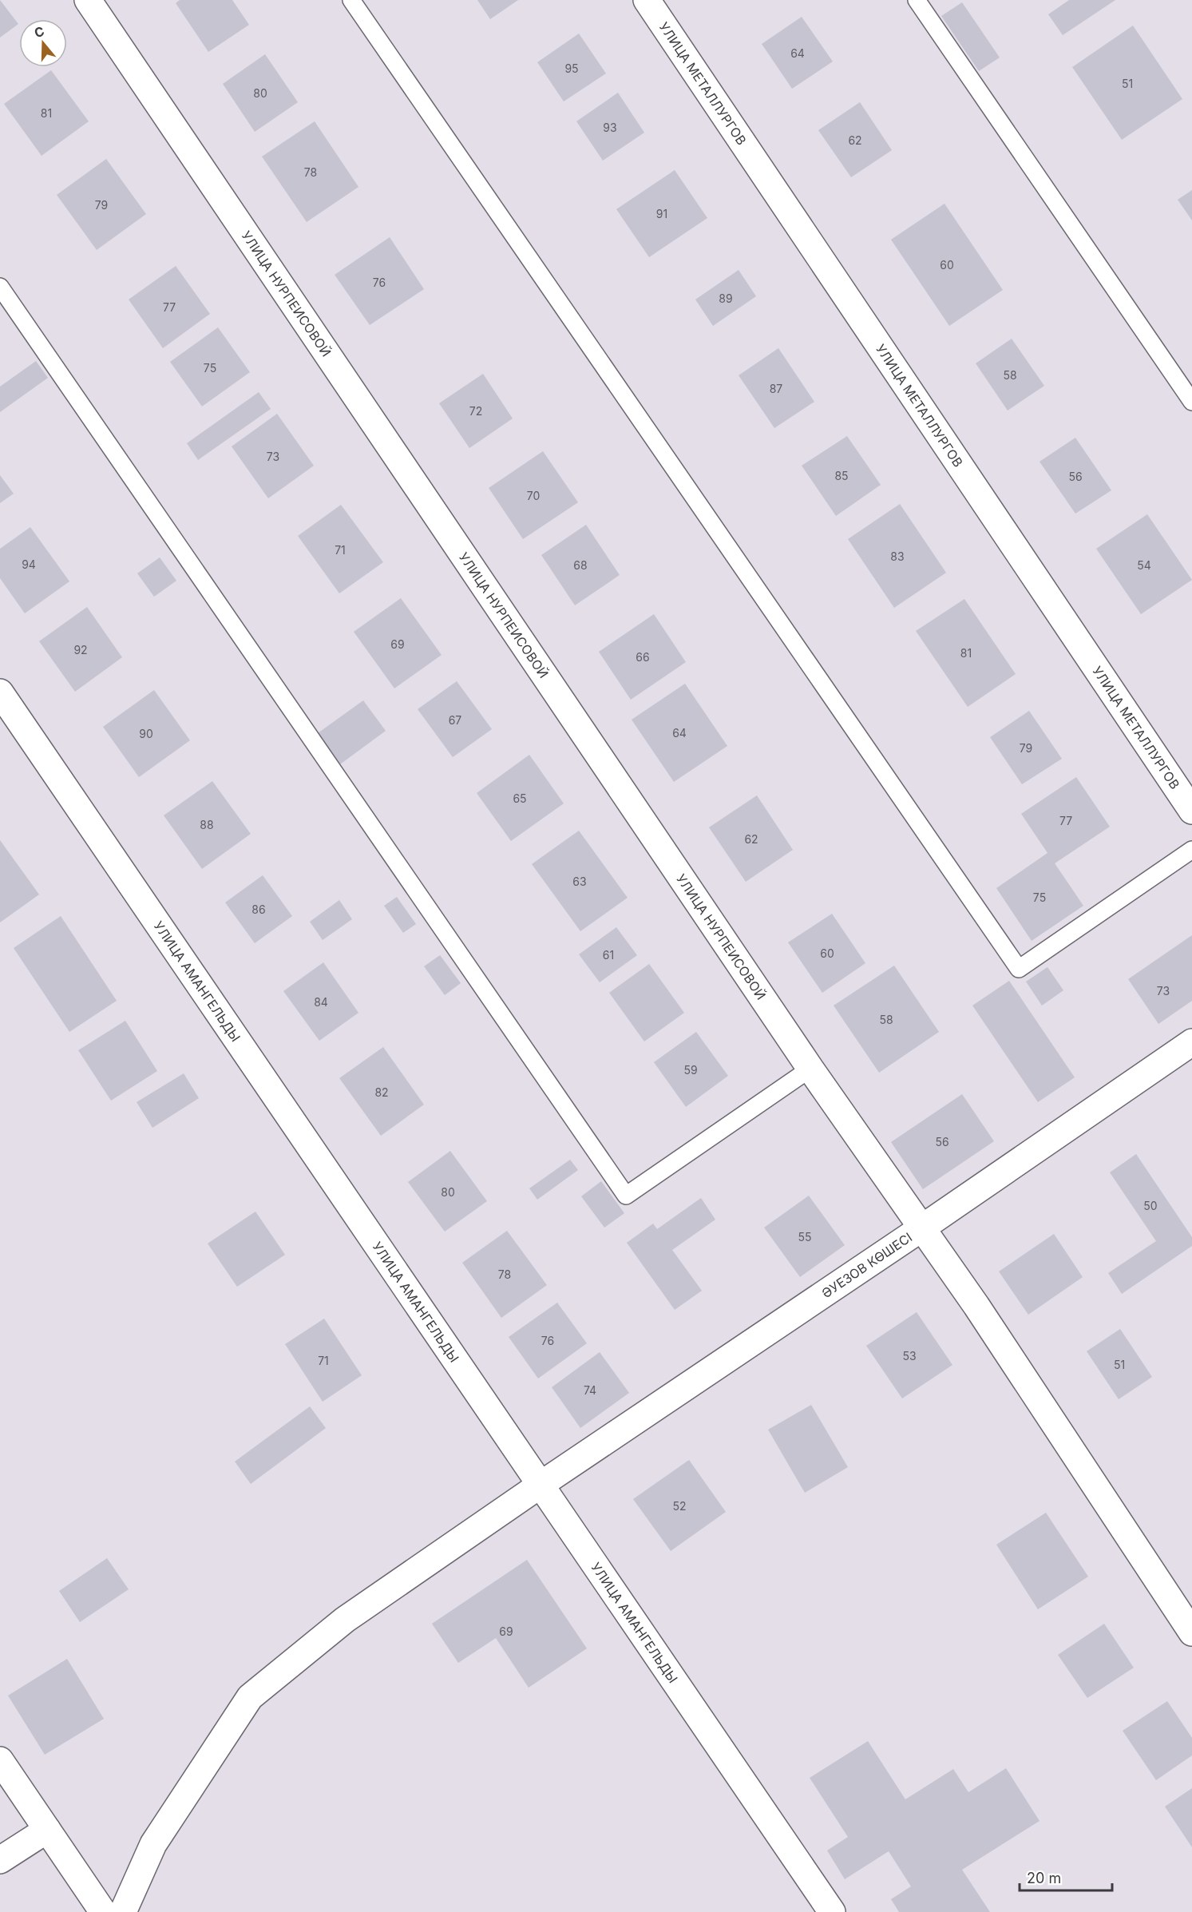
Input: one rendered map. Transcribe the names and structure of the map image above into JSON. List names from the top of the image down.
{
  "streets": {
    "street": [
      "УЛИЦА МЕТАЛЛУРГОВ",
      "УЛИЦА НУРПЕИСОВОЙ",
      "УЛИЦА АМАНГЕЛЬДЫ",
      "ӘУЕЗОВ КӨШЕСІ"
    ]
  },
  "crossings": [
    ["УЛИЦА НУРПЕИСОВОЙ", "ӘУЕЗОВ КӨШЕСІ"],
    ["УЛИЦА АМАНГЕЛЬДЫ", "ӘУЕЗОВ КӨШЕСІ"]
  ],
  "house_numbers": [
    "64",
    "95",
    "51",
    "80",
    "81",
    "93",
    "62",
    "78",
    "79",
    "91",
    "60",
    "76",
    "89",
    "77",
    "75",
    "58",
    "87",
    "72",
    "73",
    "85",
    "56",
    "70",
    "71",
    "83",
    "94",
    "68",
    "54",
    "69",
    "92",
    "81",
    "66",
    "67",
    "64",
    "90",
    "79",
    "65",
    "77",
    "88",
    "62",
    "63",
    "75",
    "86",
    "60",
    "61",
    "73",
    "84",
    "58",
    "59",
    "82",
    "56",
    "80",
    "50",
    "55",
    "78",
    "76",
    "53",
    "71",
    "51",
    "74",
    "52",
    "69"
  ],
  "scale_bar": "20 m",
  "north": "top"
}
